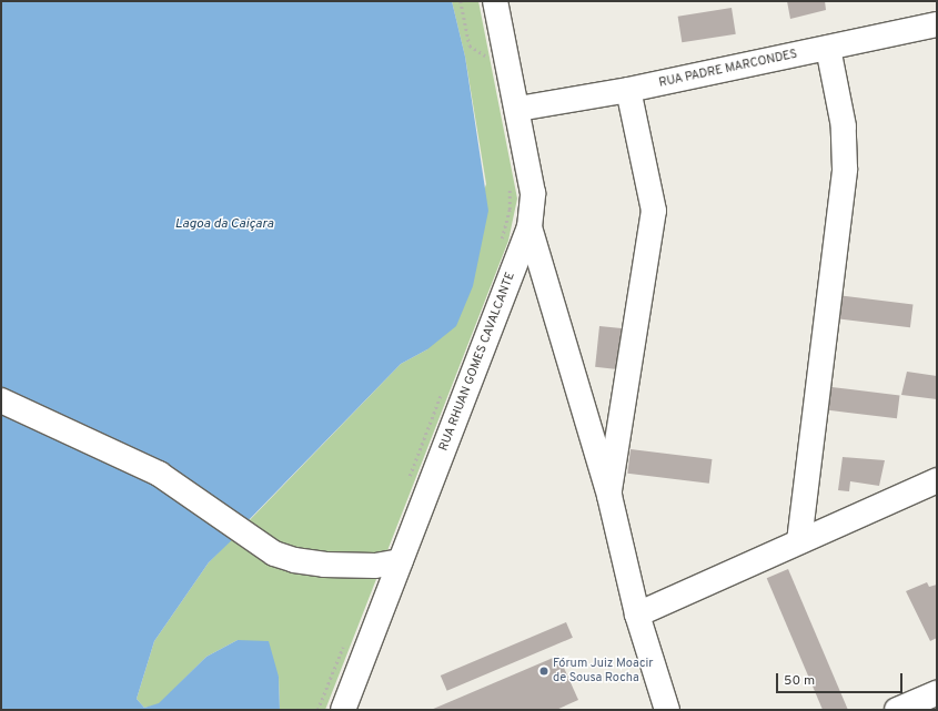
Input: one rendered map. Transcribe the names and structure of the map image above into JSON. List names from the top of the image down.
{
  "streets": {
    "street": ["RUA PADRE MARCONDES", "RUA RHUAN GOMES CAVALCANTE"]
  },
  "crossings": [
    ["RUA PADRE MARCONDES", "RUA RHUAN GOMES CAVALCANTE"]
  ],
  "water": ["Lagoa da Caiçara"],
  "places": ["Fórum Juiz Moacir de Sousa Rocha"],
  "scale_bar": "50 m"
}
